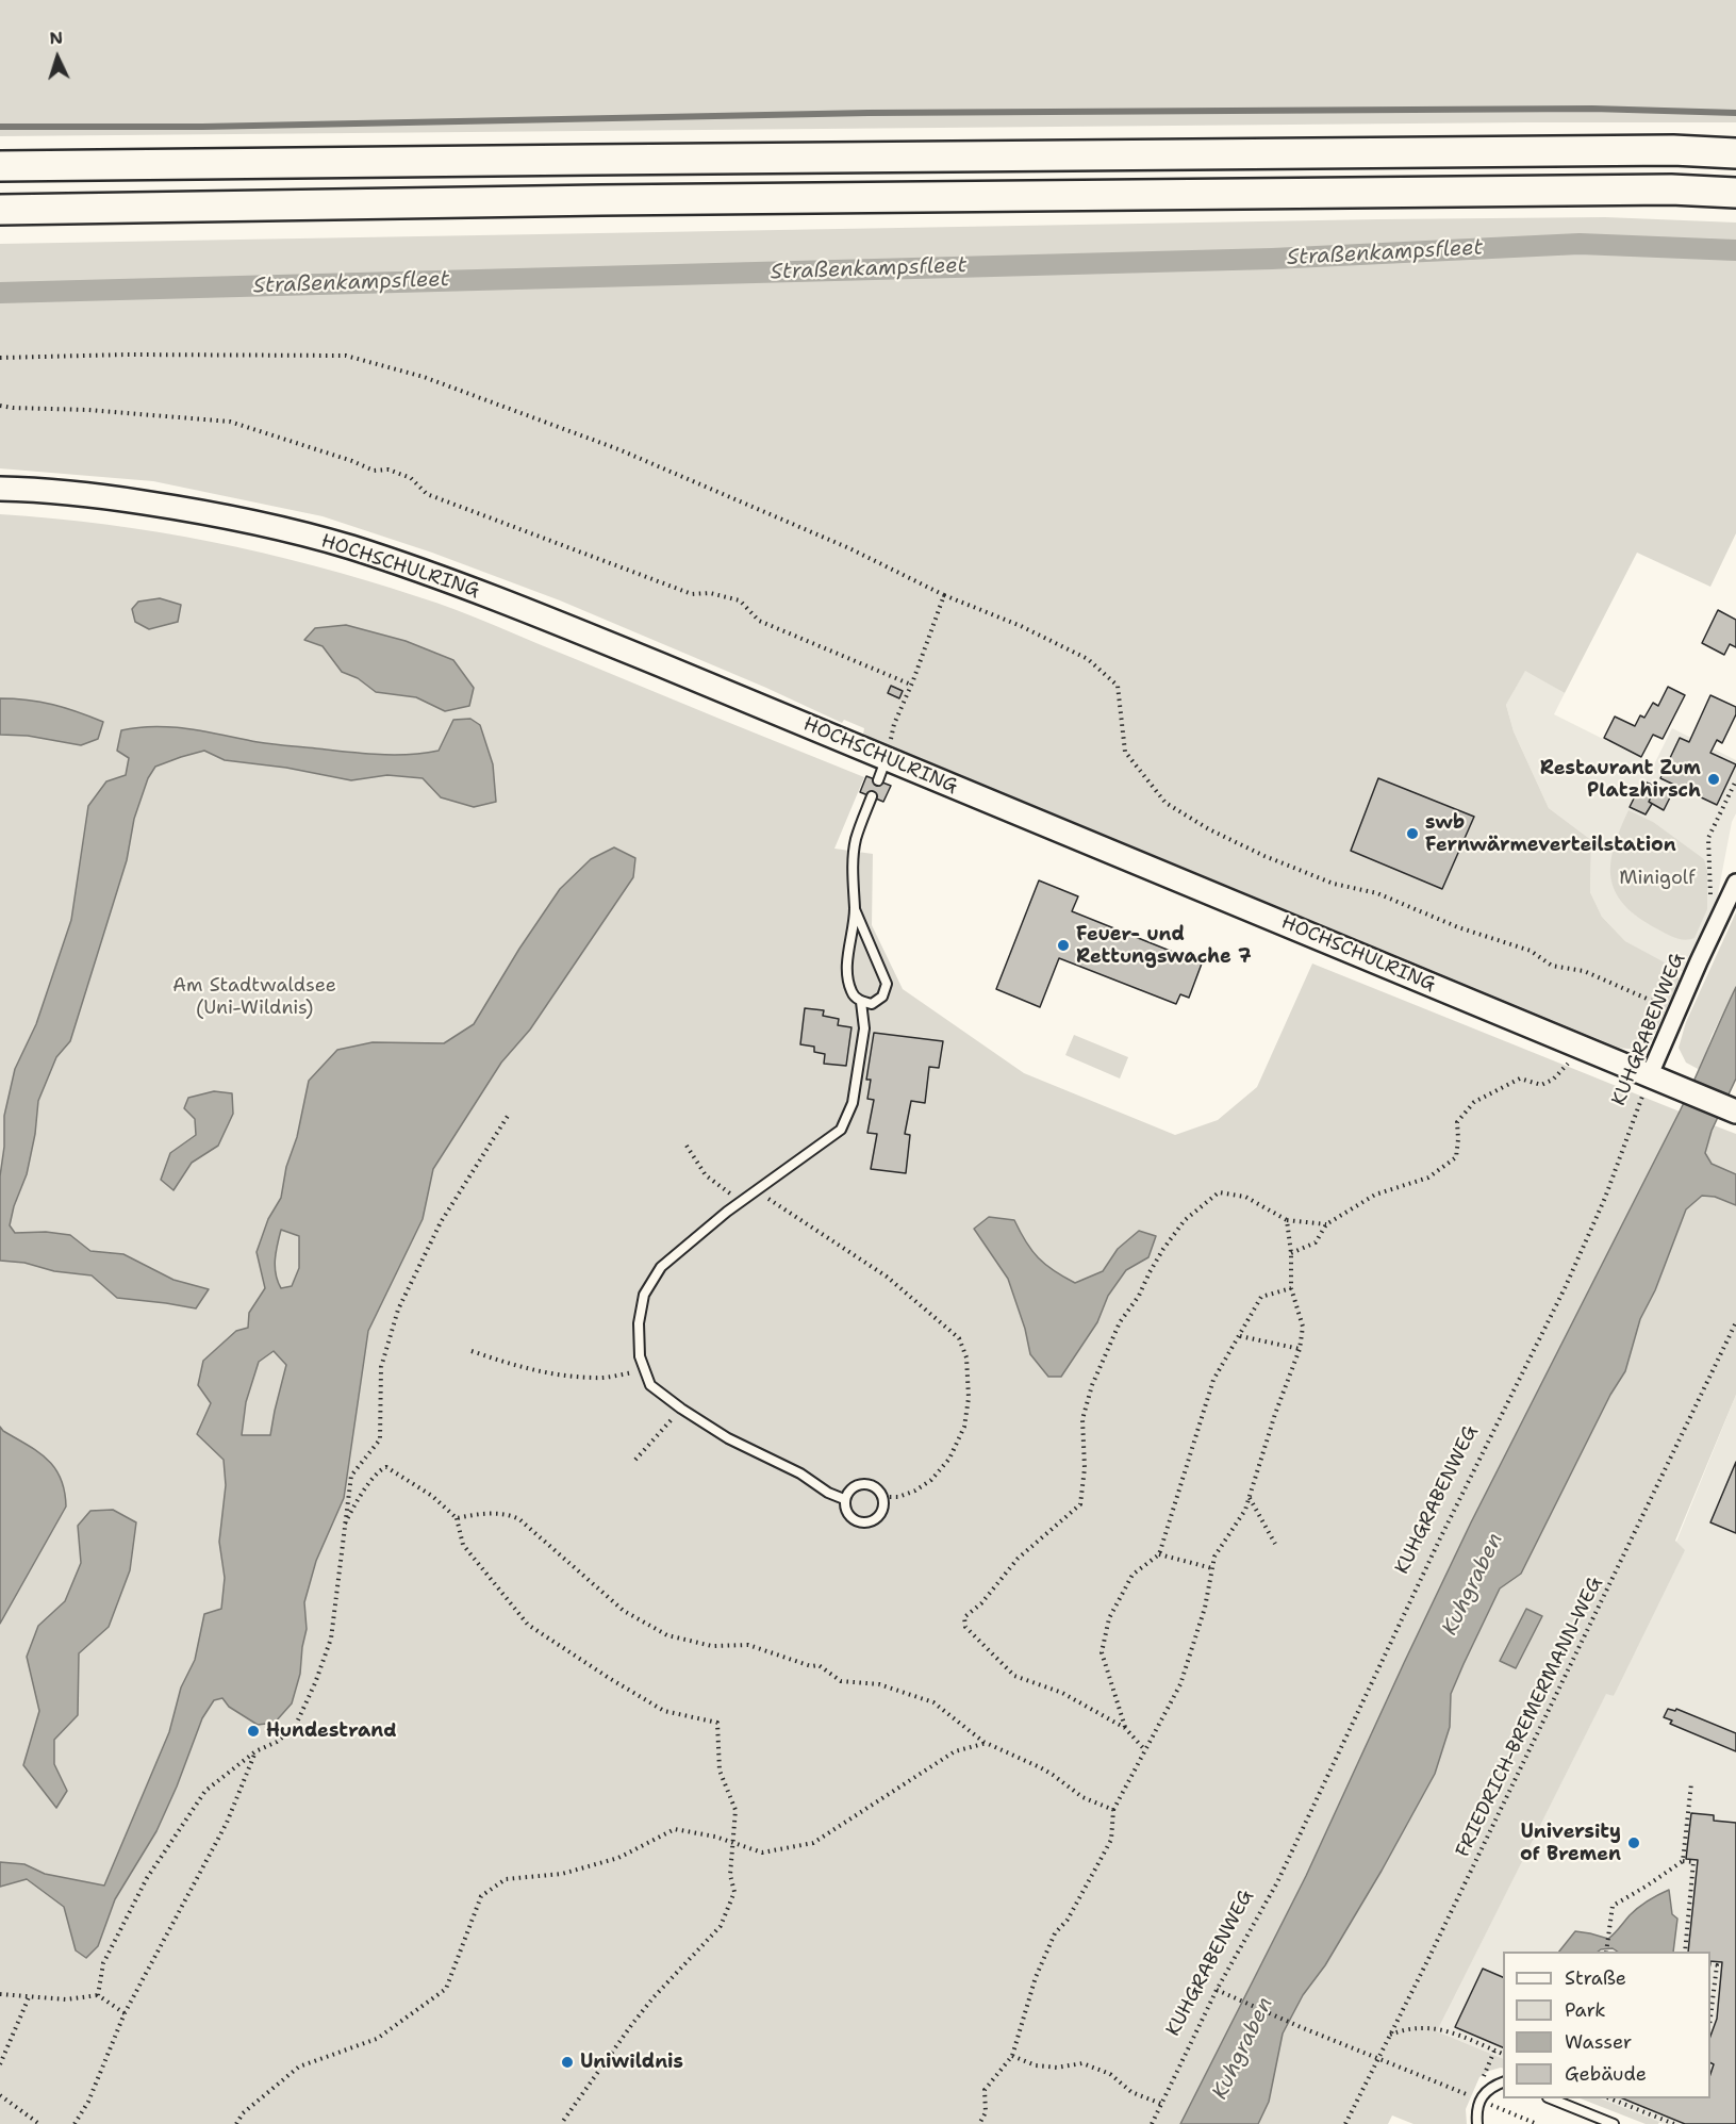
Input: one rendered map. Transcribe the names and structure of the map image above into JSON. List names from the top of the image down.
{
  "streets": {
    "street": ["HOCHSCHULRING", "KUHGRABENWEG"],
    "path": ["FRIEDRICH-BREMERMANN-WEG"]
  },
  "crossings": [
    ["HOCHSCHULRING", "KUHGRABENWEG"]
  ],
  "water": ["Straßenkampsfleet", "Kuhgraben"],
  "parks": ["Minigolf", "Am Stadtwaldsee (Uni-Wildnis)"],
  "places": [
    "Restaurant Zum Platzhirsch",
    "swb Fernwärmeverteilstation",
    "Feuer- und Rettungswache 7",
    "Hundestrand",
    "University of Bremen",
    "Uniwildnis"
  ],
  "legend": [
    "Straße",
    "Park",
    "Wasser",
    "Gebäude"
  ],
  "north": "top"
}
